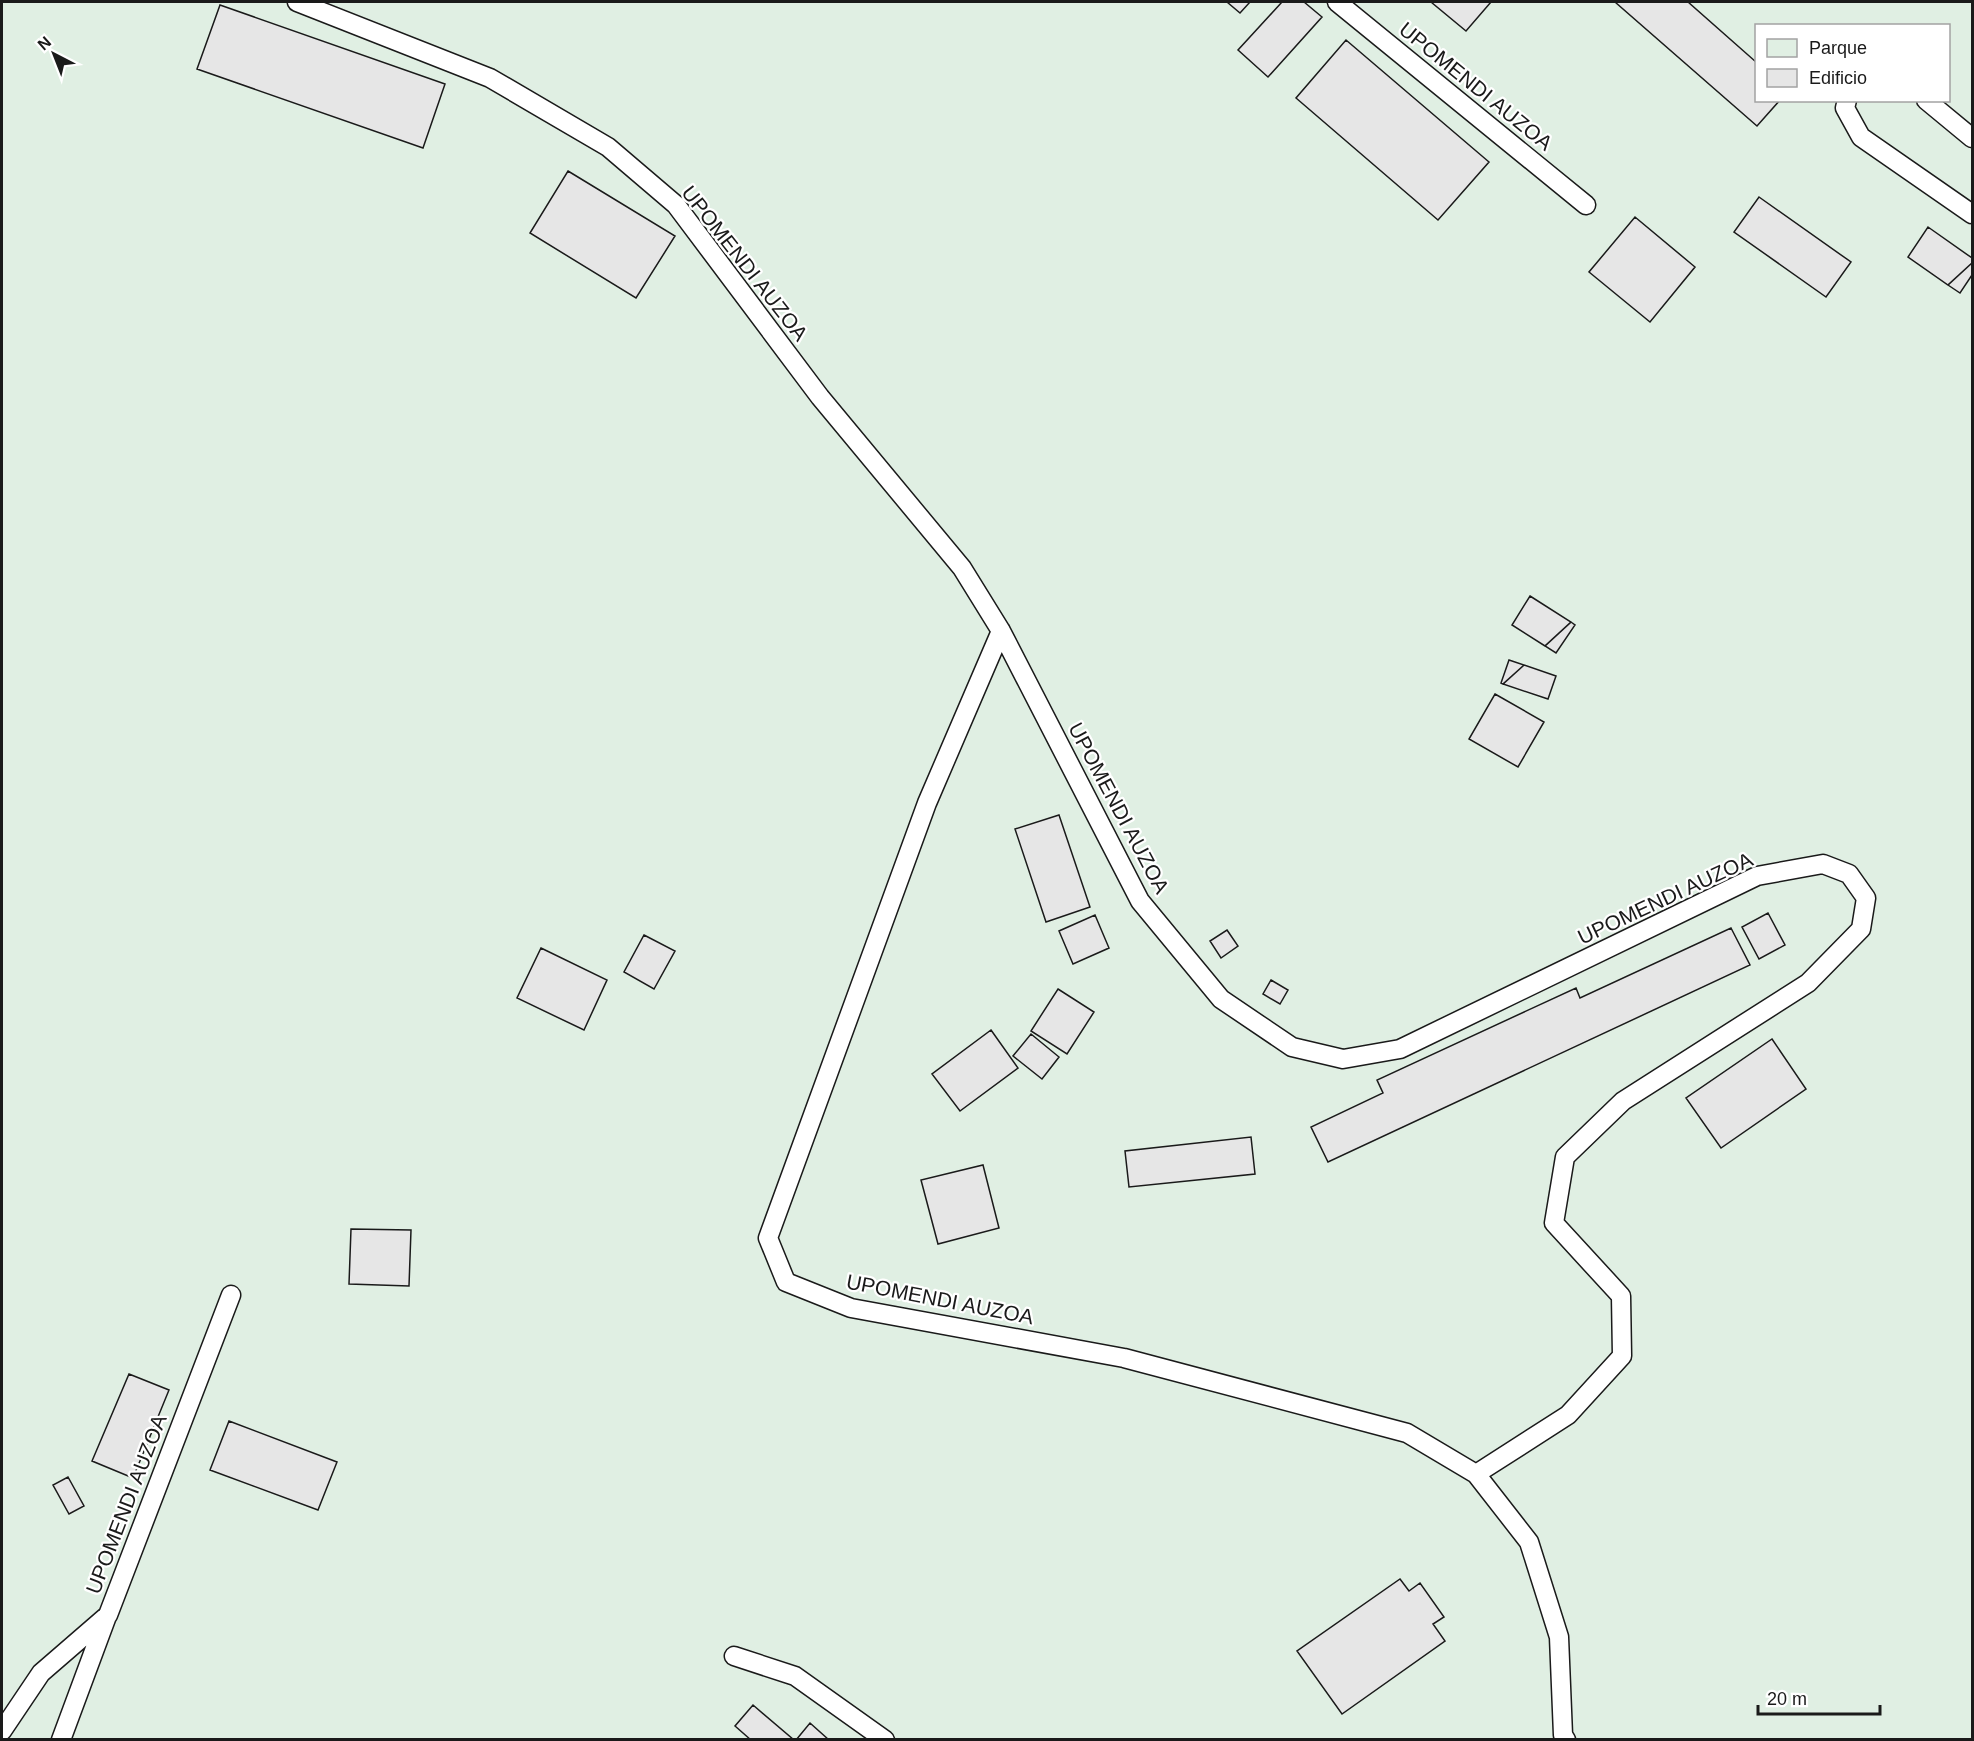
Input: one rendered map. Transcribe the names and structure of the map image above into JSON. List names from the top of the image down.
{
  "streets": {
    "lane": ["UPOMENDI AUZOA"]
  },
  "legend": ["Parque", "Edificio"],
  "scale_bar": "20 m",
  "north": "top left"
}
